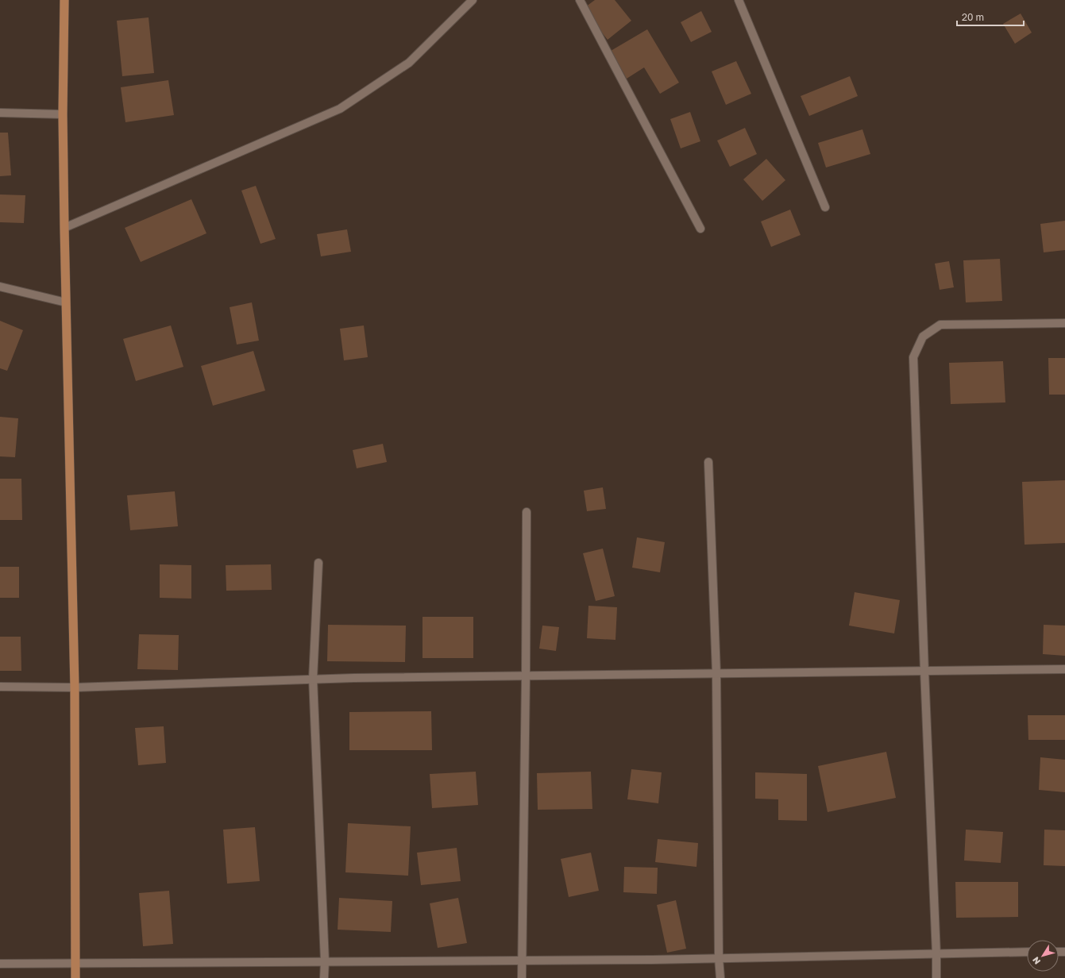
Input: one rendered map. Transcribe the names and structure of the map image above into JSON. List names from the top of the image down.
{
  "scale_bar": "20 m",
  "north": "bottom left"
}
